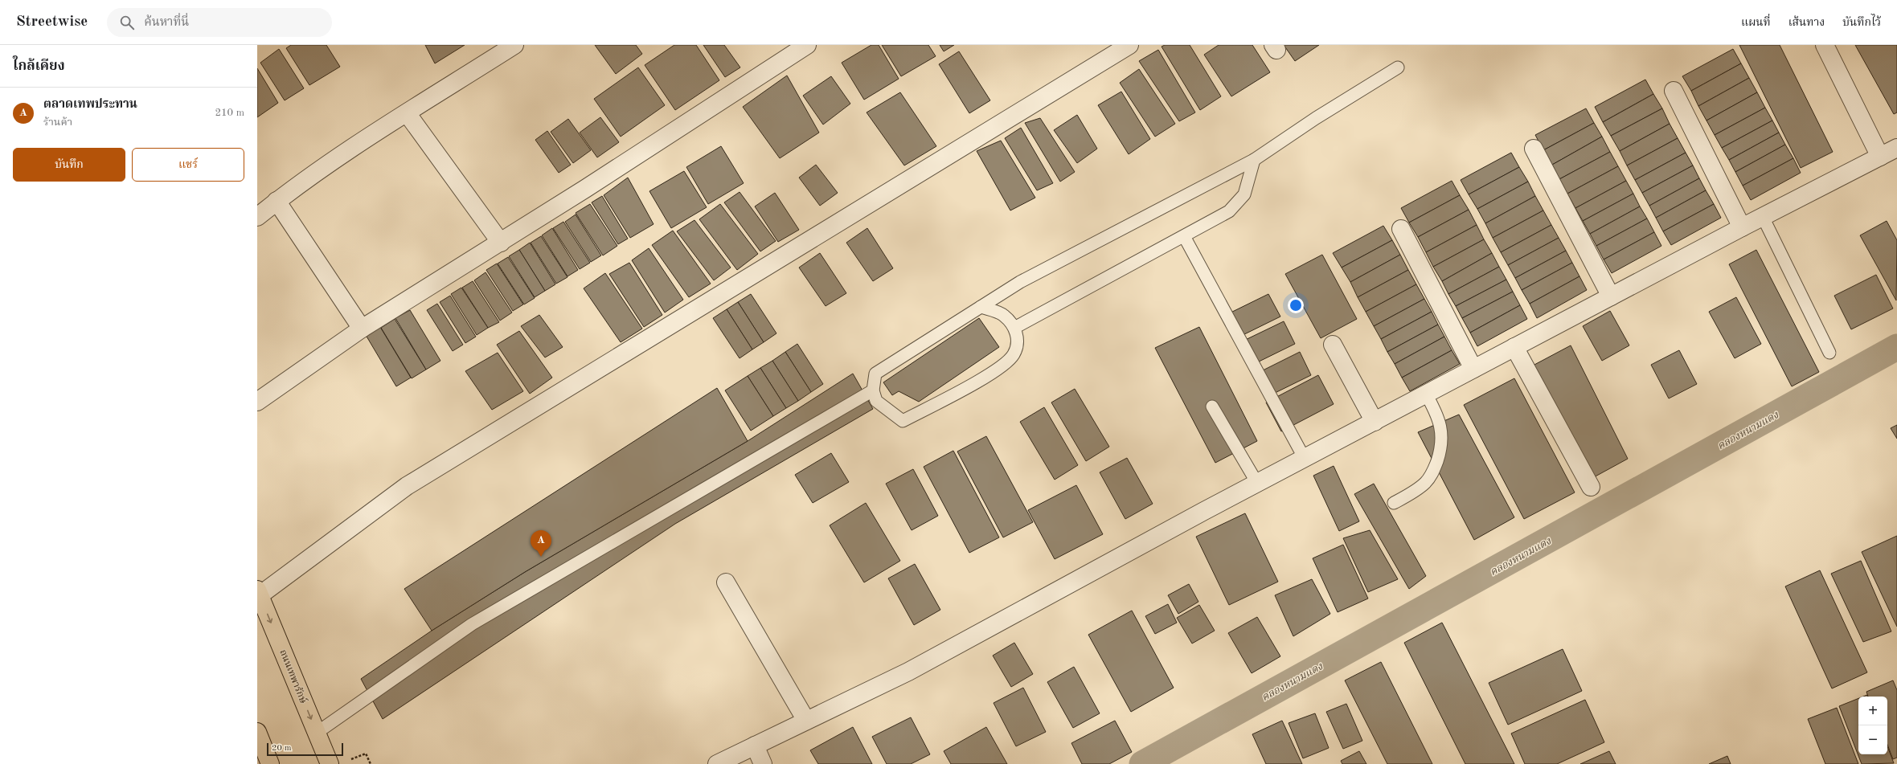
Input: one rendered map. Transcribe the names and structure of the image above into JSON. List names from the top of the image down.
{
  "streets": {
    "main road": ["ถนนเทพารักษ์"]
  },
  "one_way": ["ถนนเทพารักษ์"],
  "water": ["คลองหนามแดง"],
  "scale_bar": "20 m",
  "page": {
    "header": "Streetwise",
    "search": "ค้นหาที่นี่",
    "nav": ["แผนที่", "เส้นทาง", "บันทึกไว้"],
    "heading": "ใกล้เคียง",
    "list": [
      {
        "mark": "A",
        "name": "ตลาดเทพประทาน",
        "note": "ร้านค้า",
        "value": "210 m"
      }
    ],
    "buttons": ["บันทึก", "แชร์"],
    "pins": "A",
    "map_buttons": ["+", "−"],
    "scale": "20 m"
  }
}
